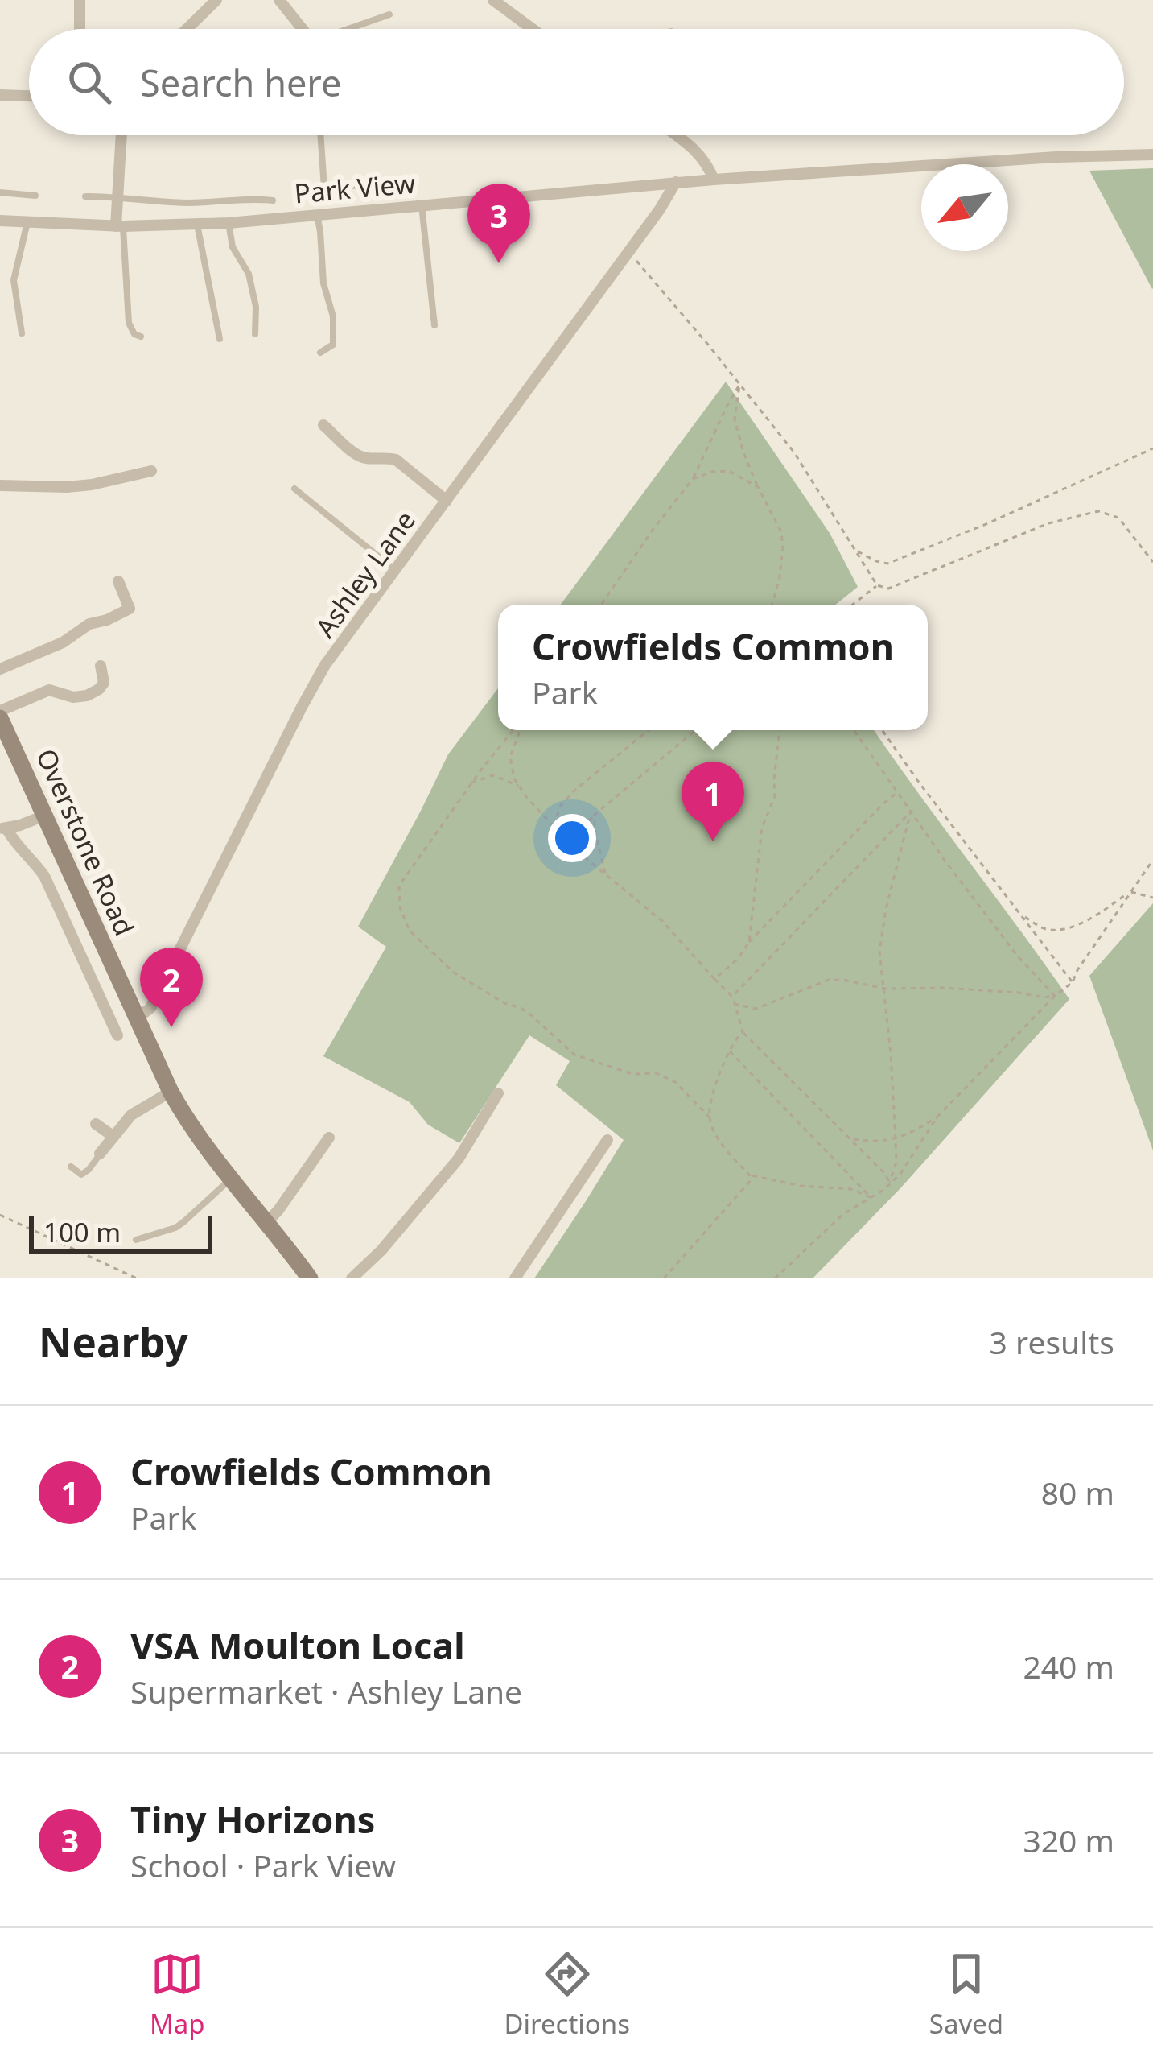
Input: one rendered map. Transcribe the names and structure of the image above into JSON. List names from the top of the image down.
{
  "streets": {
    "street": ["Park View", "Ashley Lane", "Overstone Road"]
  },
  "crossings": [
    ["Park View", "Ashley Lane"],
    ["Ashley Lane", "Overstone Road"]
  ],
  "scale_bar": "100 m",
  "north": "bottom left",
  "page": {
    "search": "Search here",
    "pins": ["3", "1", "2"],
    "popup": ["Crowfields Common", "Park"],
    "scale": "100 m",
    "heading": ["Nearby", "3 results"],
    "list": [
      {
        "mark": "1",
        "name": "Crowfields Common",
        "note": "Park",
        "value": "80 m"
      },
      {
        "mark": "2",
        "name": "VSA Moulton Local",
        "note": "Supermarket · Ashley Lane",
        "value": "240 m"
      },
      {
        "mark": "3",
        "name": "Tiny Horizons",
        "note": "School · Park View",
        "value": "320 m"
      }
    ],
    "nav": ["Map", "Directions", "Saved"]
  }
}
